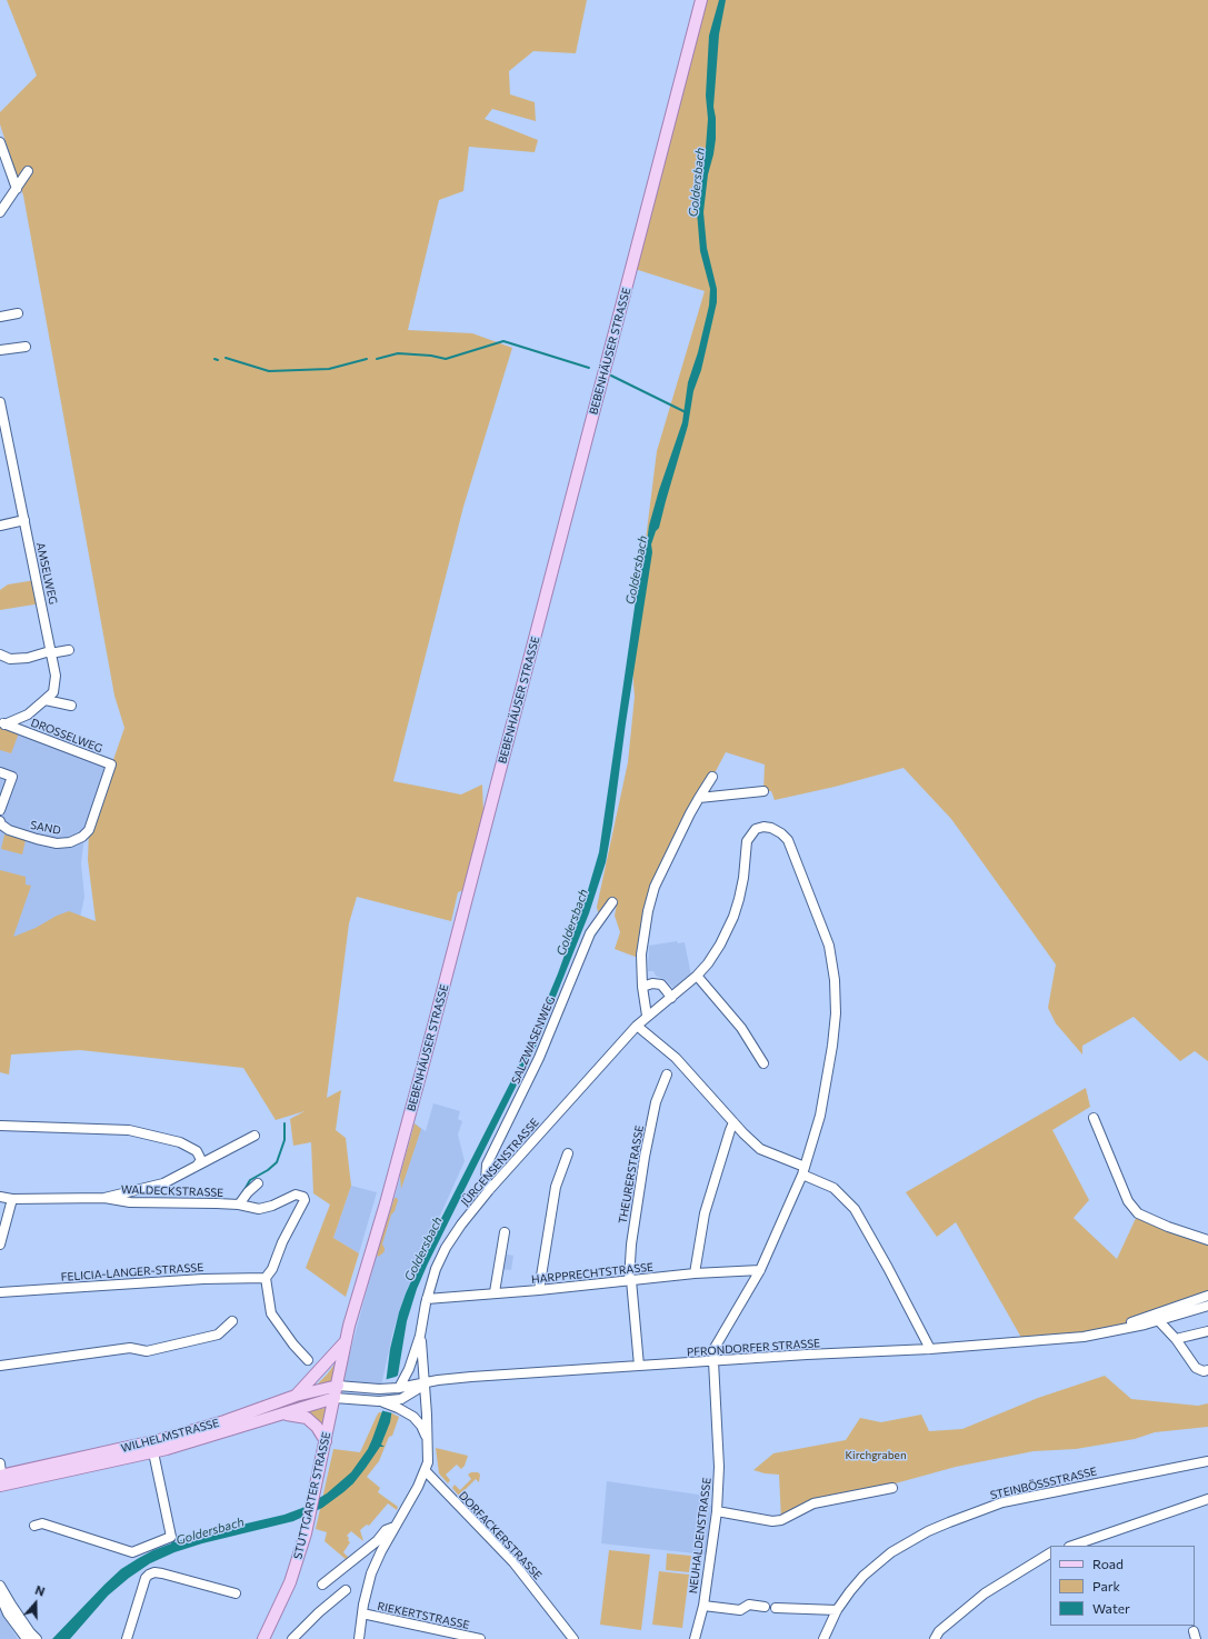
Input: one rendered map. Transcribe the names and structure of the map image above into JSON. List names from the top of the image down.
{
  "streets": {
    "main road": ["BEBENHÄUSER STRASSE", "WILHELMSTRASSE", "STUTTGARTER STRASSE"],
    "street": [
      "AMSELWEG",
      "DROSSELWEG",
      "SAND",
      "SALZWASENWEG",
      "JÜRGENSENSTRASSE",
      "THEURERSTRASSE",
      "WALDECKSTRASSE",
      "FELICIA-LANGER-STRASSE",
      "HARPPRECHTSTRASSE",
      "PFRONDORFER STRASSE",
      "STEINBÖSSSTRASSE",
      "DORFACKERSTRASSE",
      "NEUHALDENSTRASSE",
      "RIEKERTSTRASSE"
    ]
  },
  "crossings": [
    ["BEBENHÄUSER STRASSE", "PFRONDORFER STRASSE"],
    ["BEBENHÄUSER STRASSE", "WILHELMSTRASSE"],
    ["BEBENHÄUSER STRASSE", "STUTTGARTER STRASSE"],
    ["AMSELWEG", "DROSSELWEG"],
    ["DROSSELWEG", "SAND"],
    ["SALZWASENWEG", "JÜRGENSENSTRASSE"],
    ["JÜRGENSENSTRASSE", "HARPPRECHTSTRASSE"],
    ["JÜRGENSENSTRASSE", "PFRONDORFER STRASSE"],
    ["JÜRGENSENSTRASSE", "DORFACKERSTRASSE"],
    ["JÜRGENSENSTRASSE", "NEUHALDENSTRASSE"],
    ["THEURERSTRASSE", "HARPPRECHTSTRASSE"],
    ["THEURERSTRASSE", "PFRONDORFER STRASSE"],
    ["WALDECKSTRASSE", "FELICIA-LANGER-STRASSE"],
    ["HARPPRECHTSTRASSE", "NEUHALDENSTRASSE"],
    ["PFRONDORFER STRASSE", "WILHELMSTRASSE"],
    ["PFRONDORFER STRASSE", "STUTTGARTER STRASSE"],
    ["PFRONDORFER STRASSE", "NEUHALDENSTRASSE"],
    ["WILHELMSTRASSE", "STUTTGARTER STRASSE"]
  ],
  "water": ["Goldersbach"],
  "parks": ["Kirchgraben"],
  "legend": ["Road", "Park", "Water"],
  "north": "top"
}
